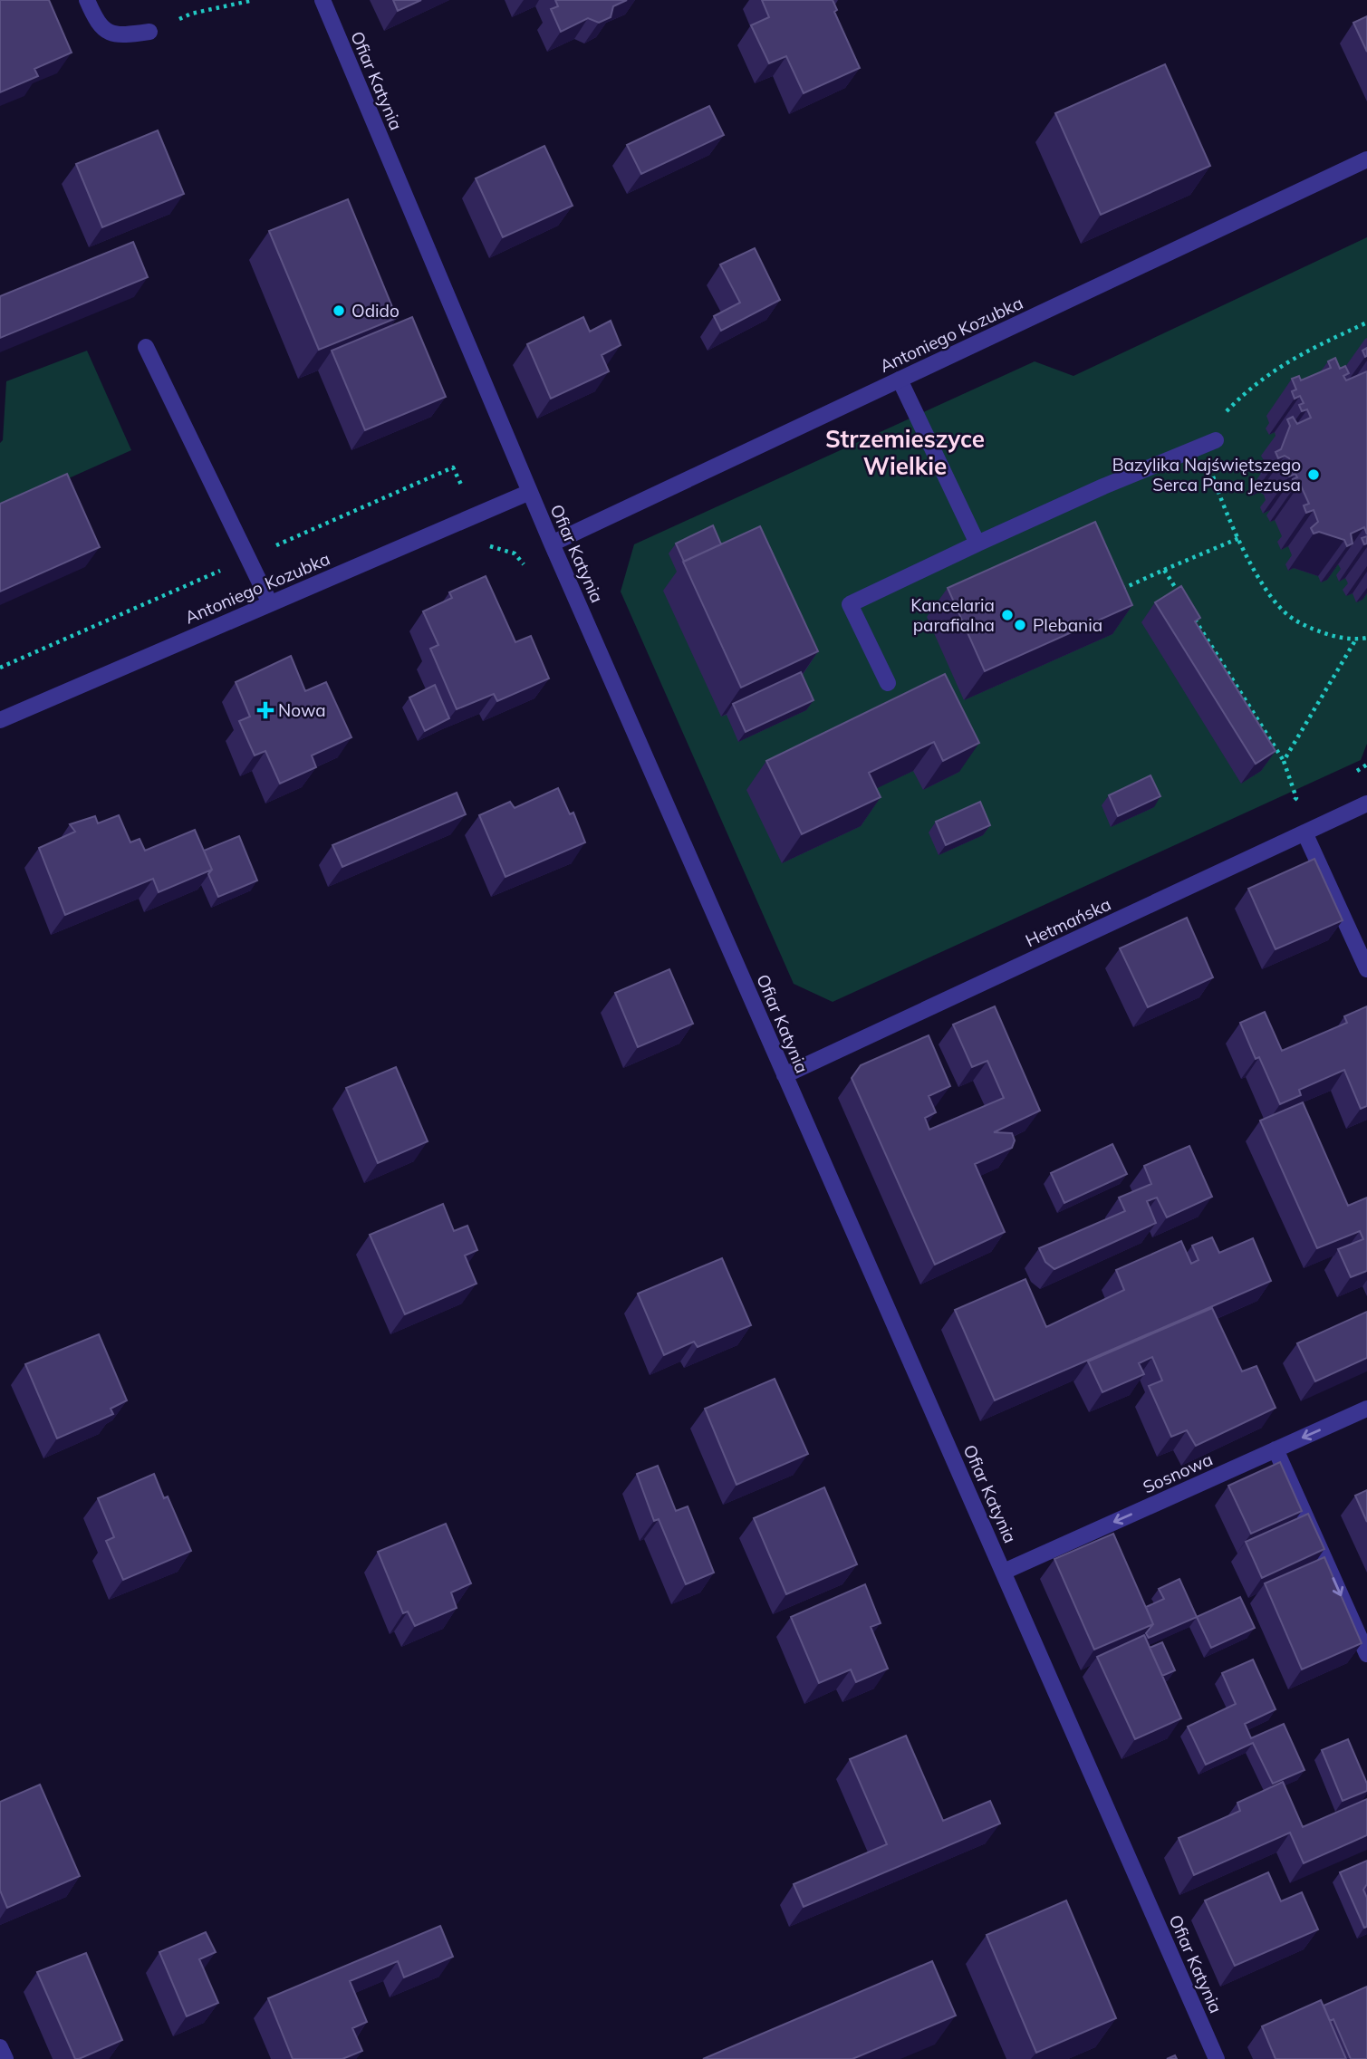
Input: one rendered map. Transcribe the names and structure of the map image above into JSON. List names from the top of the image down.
{
  "streets": {
    "street": [
      "Ofiar Katynia",
      "Antoniego Kozubka",
      "Hetmańska",
      "Sosnowa"
    ]
  },
  "crossings": [
    ["Ofiar Katynia", "Antoniego Kozubka"],
    ["Ofiar Katynia", "Hetmańska"],
    ["Ofiar Katynia", "Sosnowa"]
  ],
  "one_way": ["Sosnowa"],
  "districts": ["Strzemieszyce Wielkie"],
  "places": {
    "other": [
      "Odido",
      "Bazylika Najświętszego Serca Pana Jezusa",
      "Kancelaria parafialna",
      "Plebania"
    ],
    "health": ["Nowa"]
  }
}
